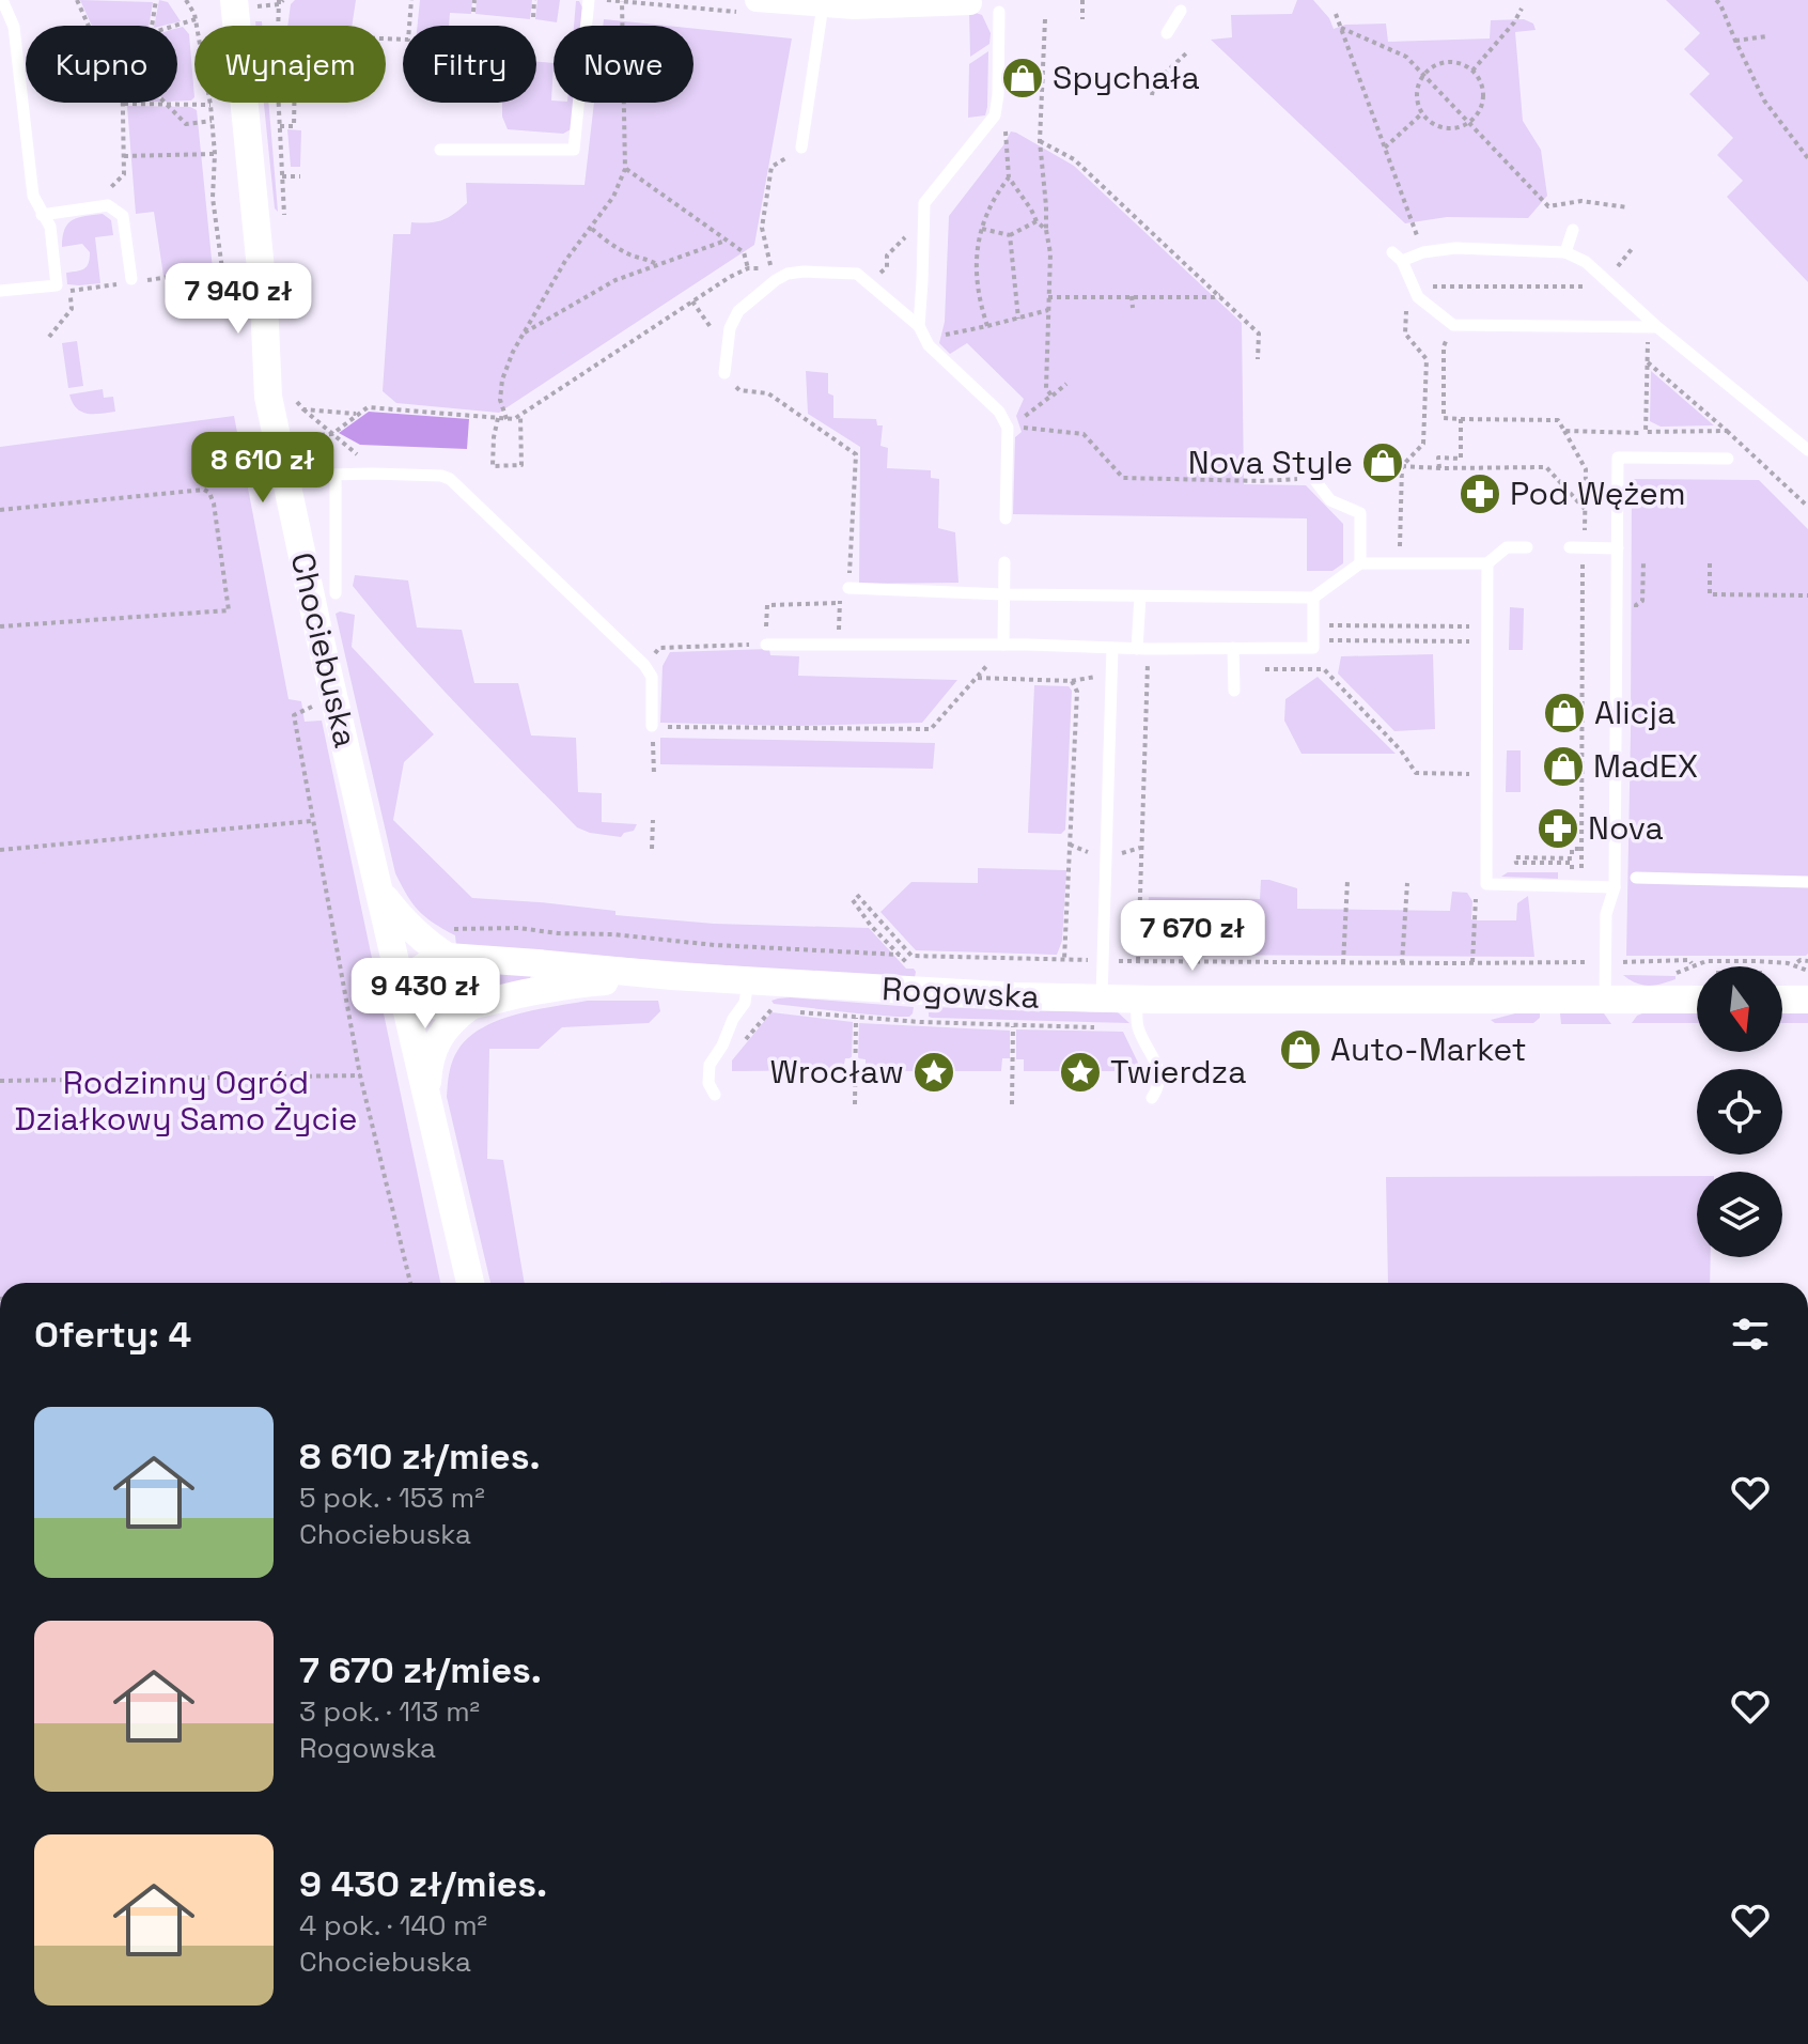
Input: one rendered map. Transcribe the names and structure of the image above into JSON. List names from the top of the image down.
{
  "streets": {
    "street": ["Chociebuska", "Rogowska"]
  },
  "crossings": [
    ["Chociebuska", "Rogowska"]
  ],
  "parks": ["Rodzinny Ogród Działkowy Samo Życie"],
  "places": {
    "shop": [
      "Spychała",
      "Nova Style",
      "Alicja",
      "MadEX",
      "Auto-Market"
    ],
    "pharmacy": ["Pod Wężem", "Nova"],
    "place": ["Wrocław", "Twierdza"]
  },
  "north": "bottom",
  "page": {
    "chip": [
      "Kupno",
      "Wynajem",
      "Filtry",
      "Nowe"
    ],
    "price": [
      "7 940 zł",
      "8 610 zł",
      "7 670 zł",
      "9 430 zł"
    ],
    "heading": "Oferty: 4",
    "list": [
      {
        "name": "8 610 zł/mies.",
        "note": "5 pok. · 153 m² · Chociebuska"
      },
      {
        "name": "7 670 zł/mies.",
        "note": "3 pok. · 113 m² · Rogowska"
      },
      {
        "name": "9 430 zł/mies.",
        "note": "4 pok. · 140 m² · Chociebuska"
      }
    ]
  }
}
